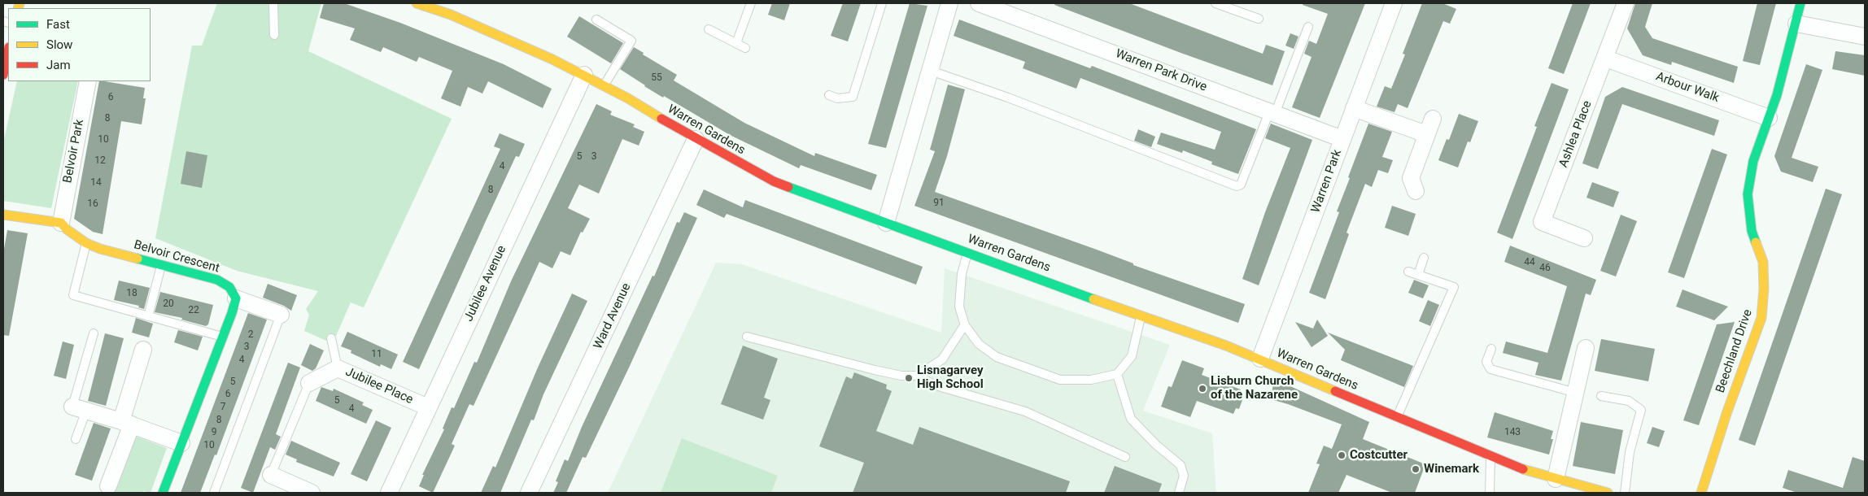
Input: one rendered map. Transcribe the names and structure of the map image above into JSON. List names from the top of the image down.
{
  "streets": {
    "main road": ["Warren Gardens", "Belvoir Crescent", "Beechland Drive"],
    "street": [
      "Warren Park Drive",
      "Arbour Walk",
      "Ashlea Place",
      "Belvoir Park",
      "Warren Park",
      "Jubilee Avenue",
      "Ward Avenue",
      "Jubilee Place"
    ]
  },
  "crossings": [
    ["Warren Park Drive", "Warren Park"],
    ["Arbour Walk", "Ashlea Place"],
    ["Arbour Walk", "Beechland Drive"],
    ["Warren Gardens", "Warren Park"],
    ["Warren Gardens", "Jubilee Avenue"],
    ["Warren Gardens", "Ward Avenue"],
    ["Belvoir Park", "Belvoir Crescent"],
    ["Jubilee Avenue", "Jubilee Place"]
  ],
  "places": [
    "Lisnagarvey High School",
    "Lisburn Church of the Nazarene",
    "Costcutter",
    "Winemark"
  ],
  "house_numbers": [
    "55",
    "6",
    "8",
    "10",
    "5",
    "3",
    "12",
    "4",
    "14",
    "8",
    "91",
    "16",
    "44",
    "46",
    "18",
    "20",
    "22",
    "2",
    "3",
    "11",
    "4",
    "5",
    "6",
    "5",
    "7",
    "4",
    "8",
    "9",
    "143",
    "10"
  ],
  "legend": ["Fast", "Slow", "Jam"]
}
